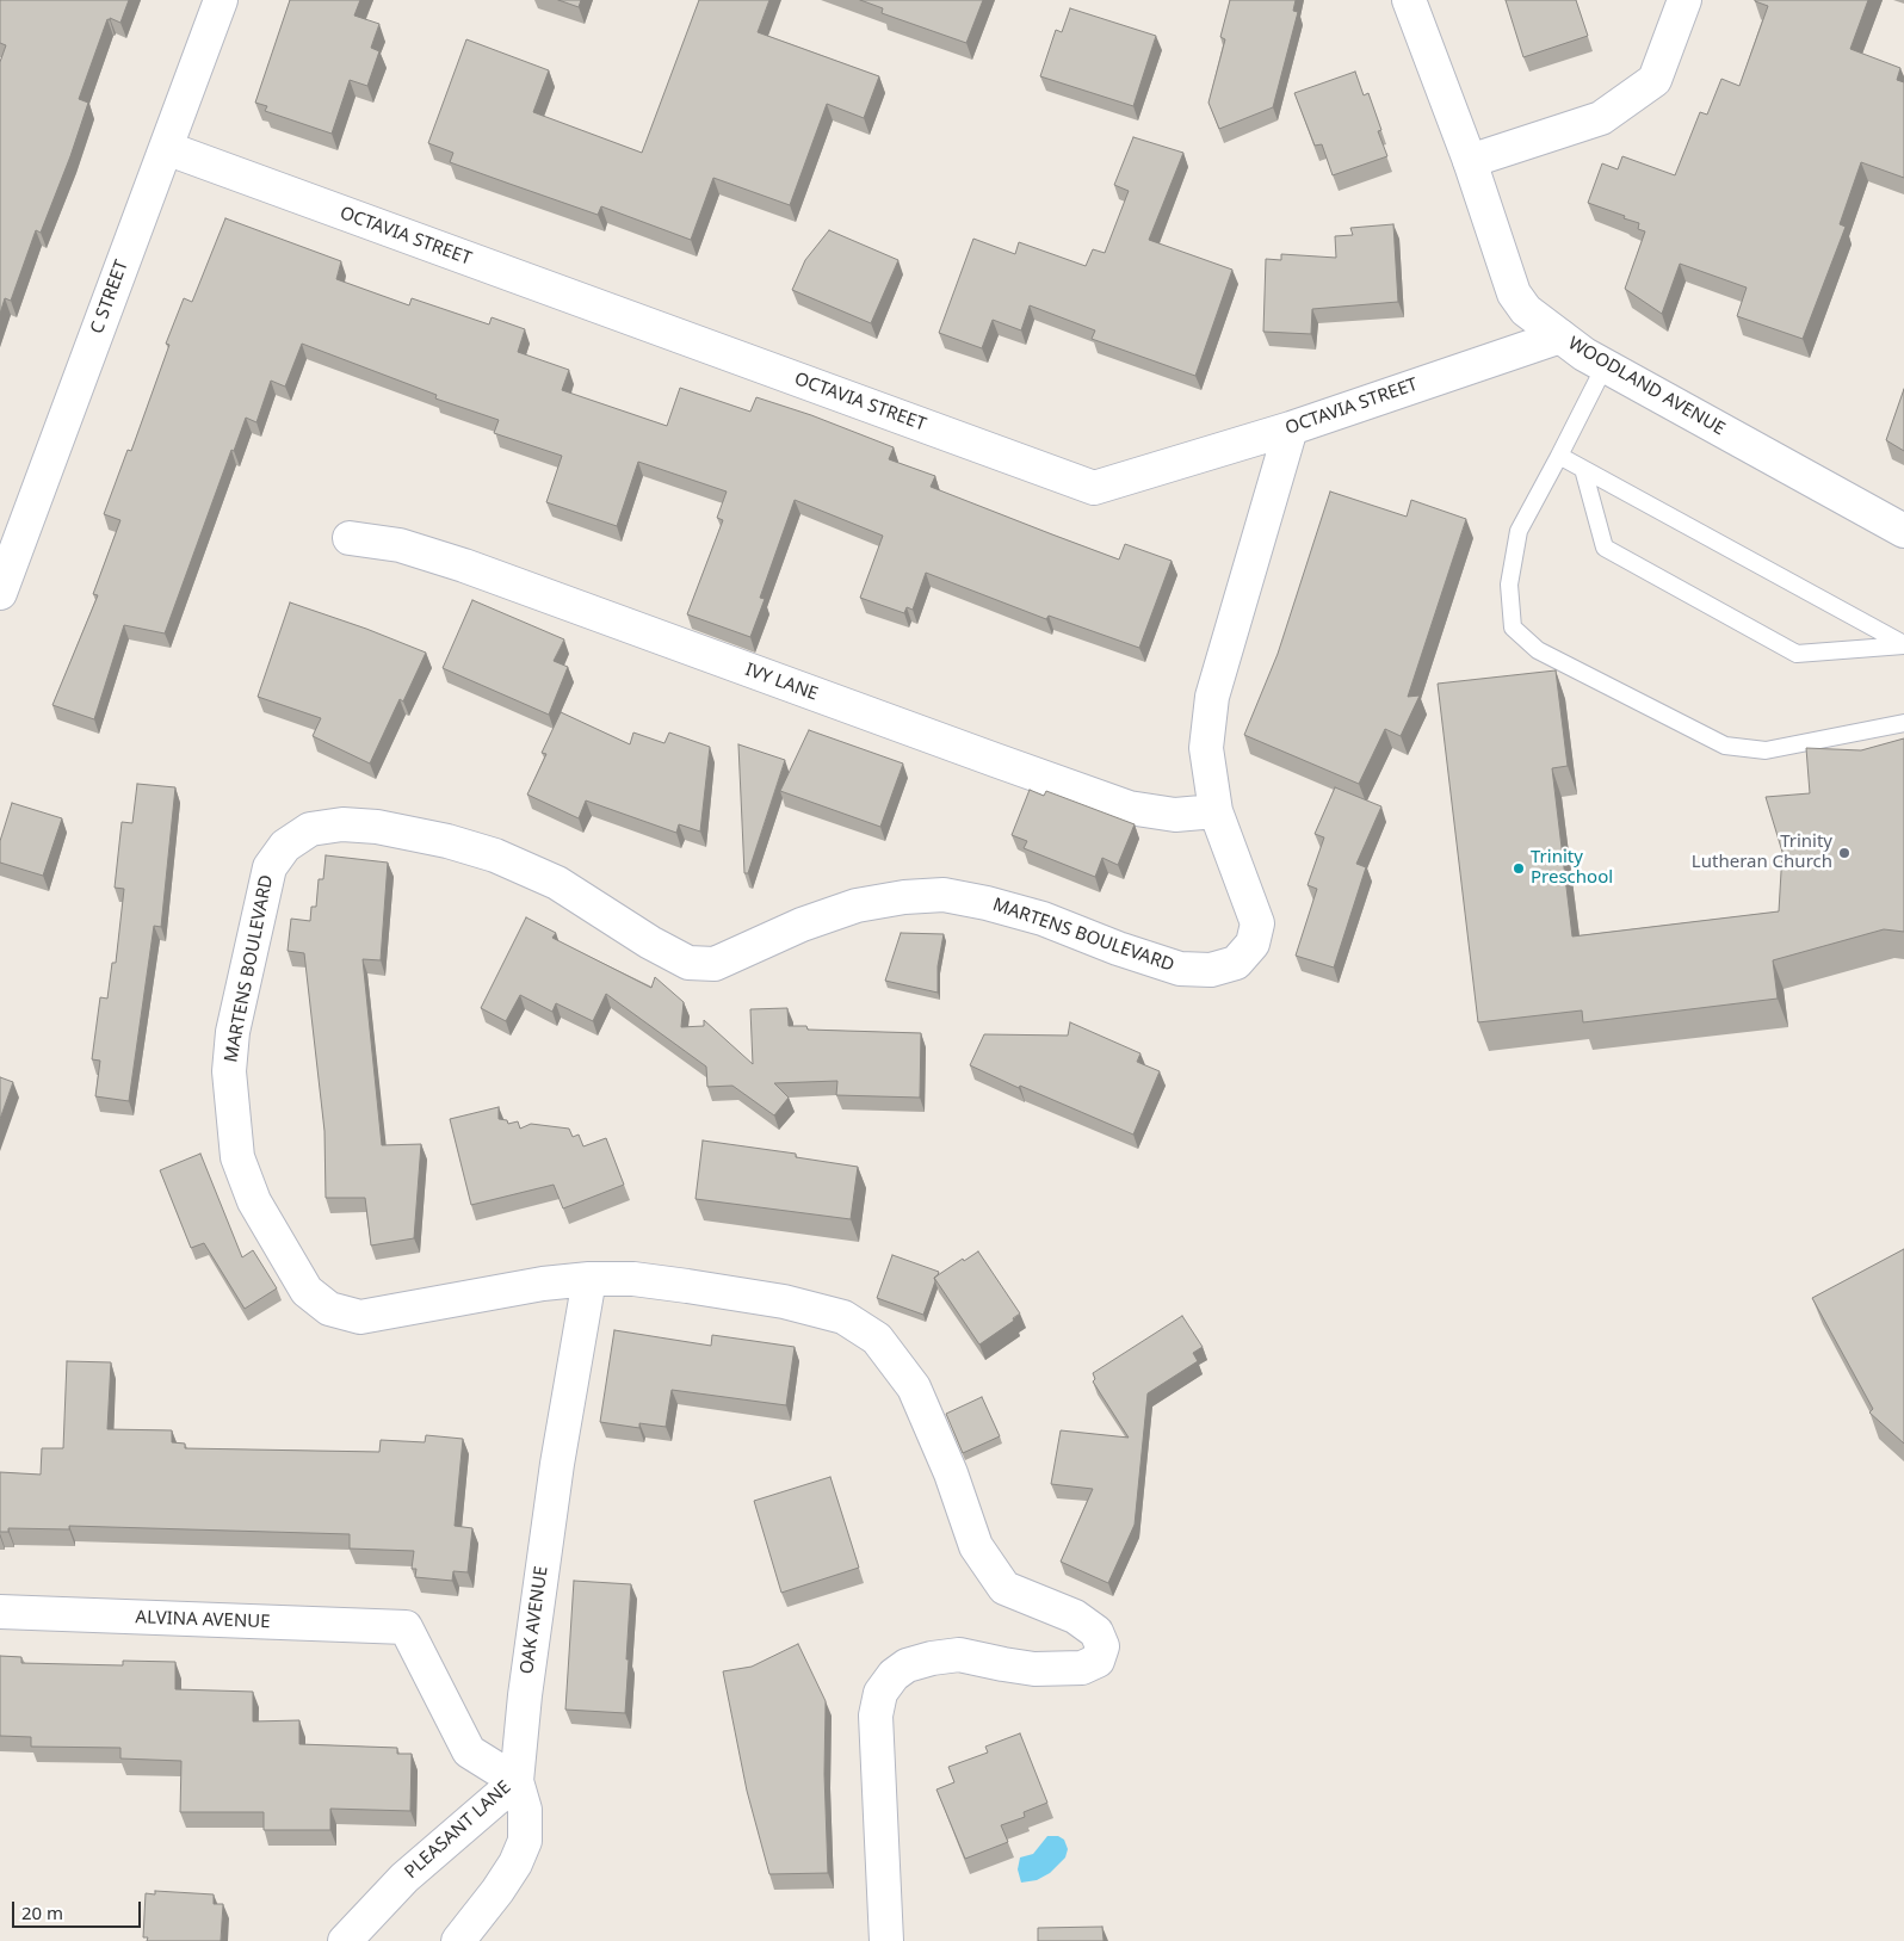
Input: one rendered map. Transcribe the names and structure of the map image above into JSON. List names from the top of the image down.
{
  "streets": {
    "street": [
      "OCTAVIA STREET",
      "C STREET",
      "WOODLAND AVENUE",
      "IVY LANE",
      "MARTENS BOULEVARD",
      "ALVINA AVENUE",
      "OAK AVENUE",
      "PLEASANT LANE"
    ]
  },
  "crossings": [
    ["OCTAVIA STREET", "C STREET"],
    ["OCTAVIA STREET", "WOODLAND AVENUE"],
    ["OCTAVIA STREET", "MARTENS BOULEVARD"],
    ["IVY LANE", "MARTENS BOULEVARD"],
    ["MARTENS BOULEVARD", "OAK AVENUE"],
    ["ALVINA AVENUE", "PLEASANT LANE"],
    ["OAK AVENUE", "PLEASANT LANE"]
  ],
  "places": ["Trinity Lutheran Church", "Trinity Preschool"],
  "scale_bar": "20 m"
}
